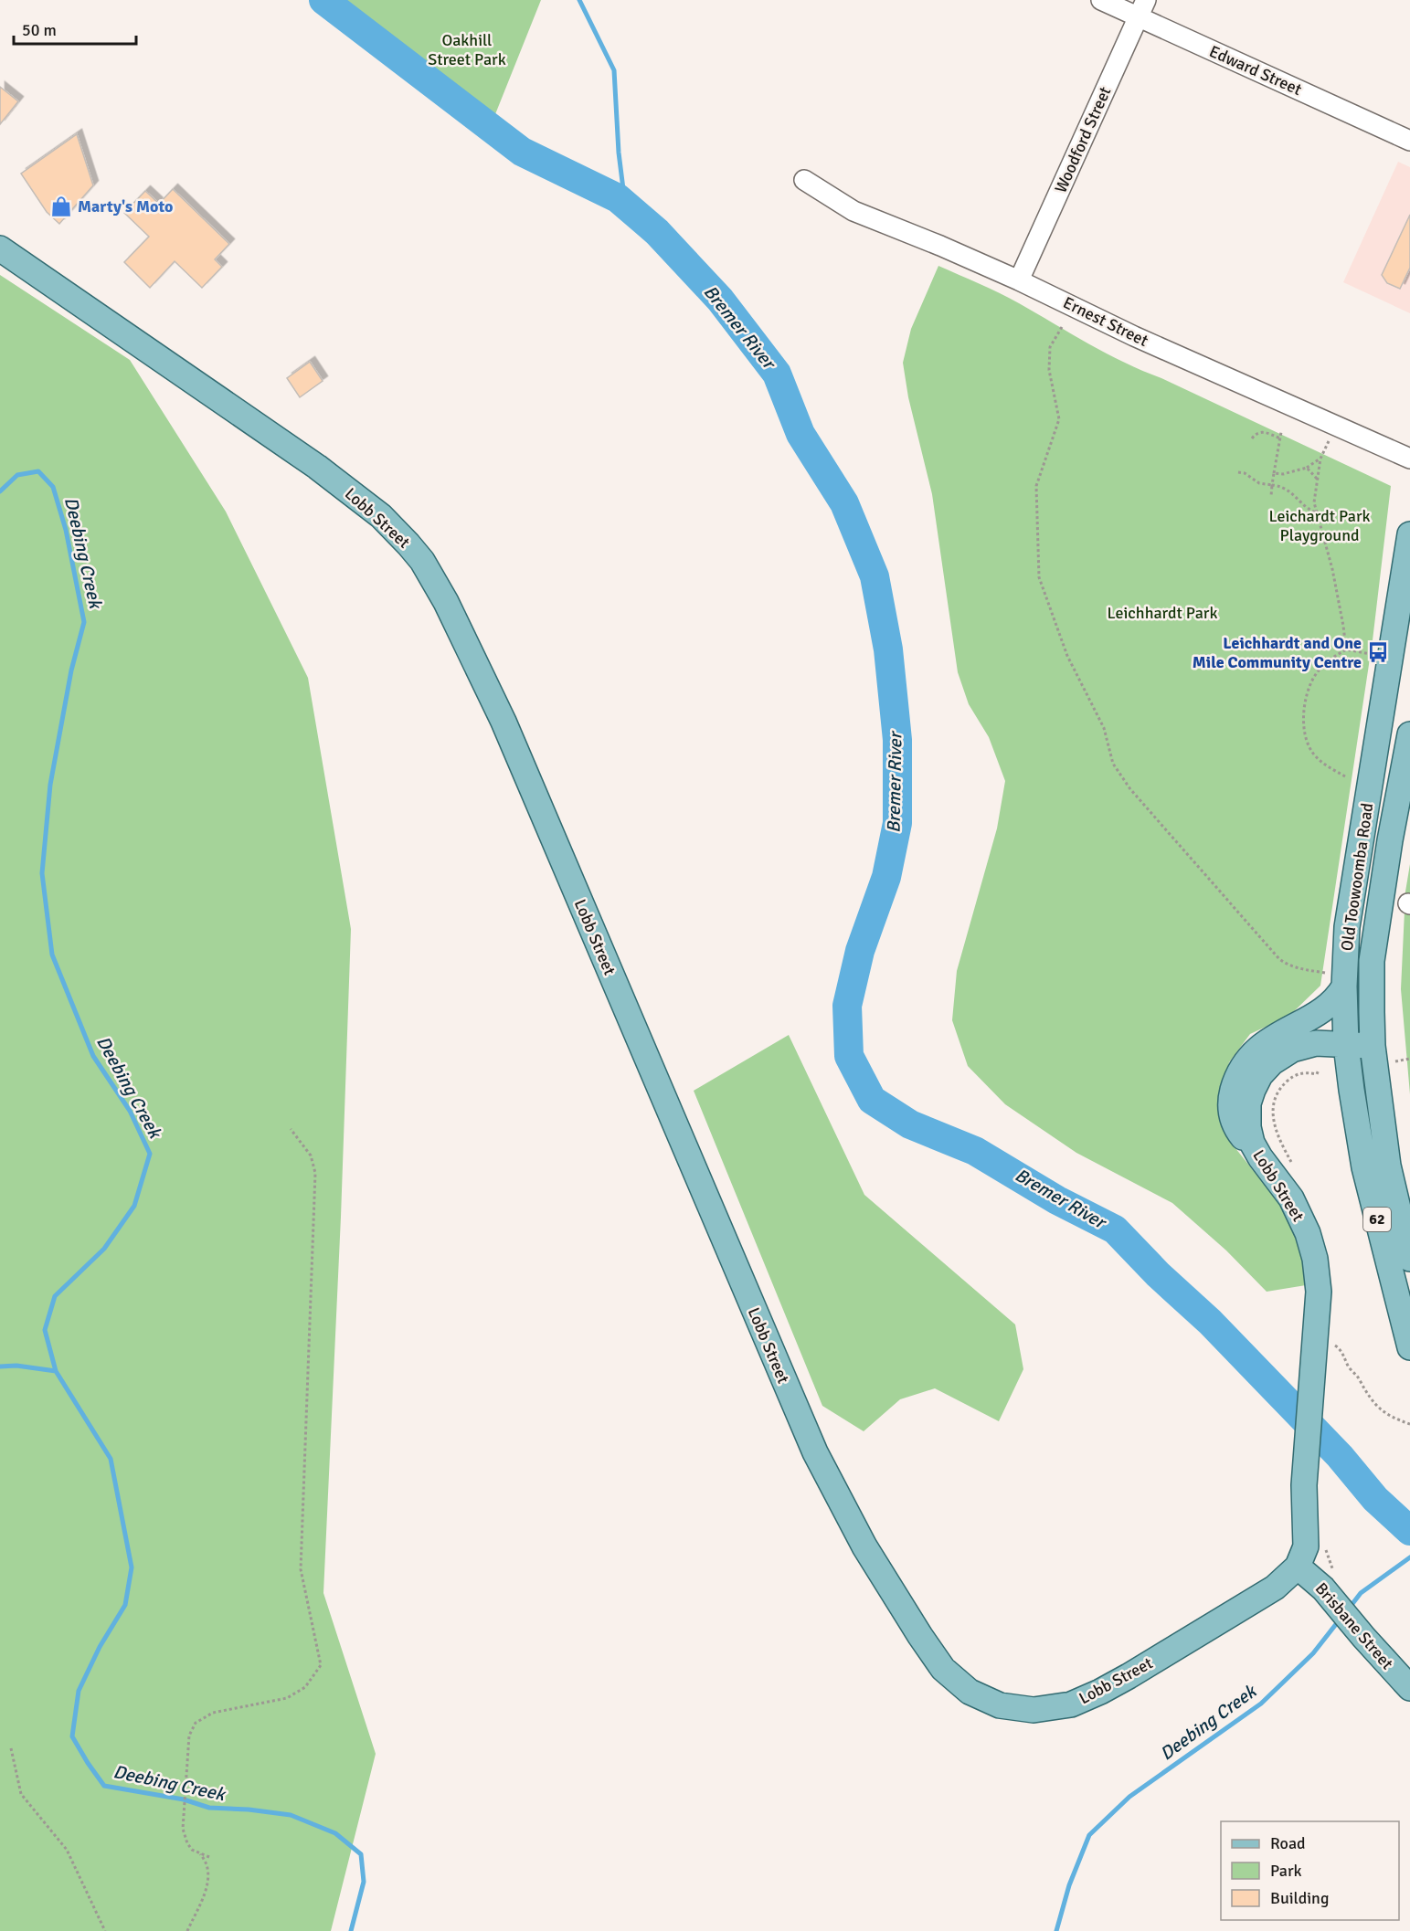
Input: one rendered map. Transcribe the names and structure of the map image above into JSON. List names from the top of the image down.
{
  "streets": {
    "main road": [
      "Lobb Street",
      "Old Toowoomba Road",
      "62",
      "Brisbane Street"
    ],
    "street": ["Edward Street", "Woodford Street", "Ernest Street"]
  },
  "crossings": [
    ["Edward Street", "Woodford Street"],
    ["Woodford Street", "Ernest Street"],
    ["Lobb Street", "Old Toowoomba Road"],
    ["Lobb Street", "Brisbane Street"]
  ],
  "water": ["Bremer River", "Deebing Creek"],
  "parks": ["Oakhill Street Park", "Leichardt Park Playground", "Leichhardt Park"],
  "places": {
    "shop": ["Marty's Moto"],
    "bus stop": ["Leichhardt and One Mile Community Centre"]
  },
  "legend": ["Road", "Park", "Building"],
  "scale_bar": "50 m"
}
